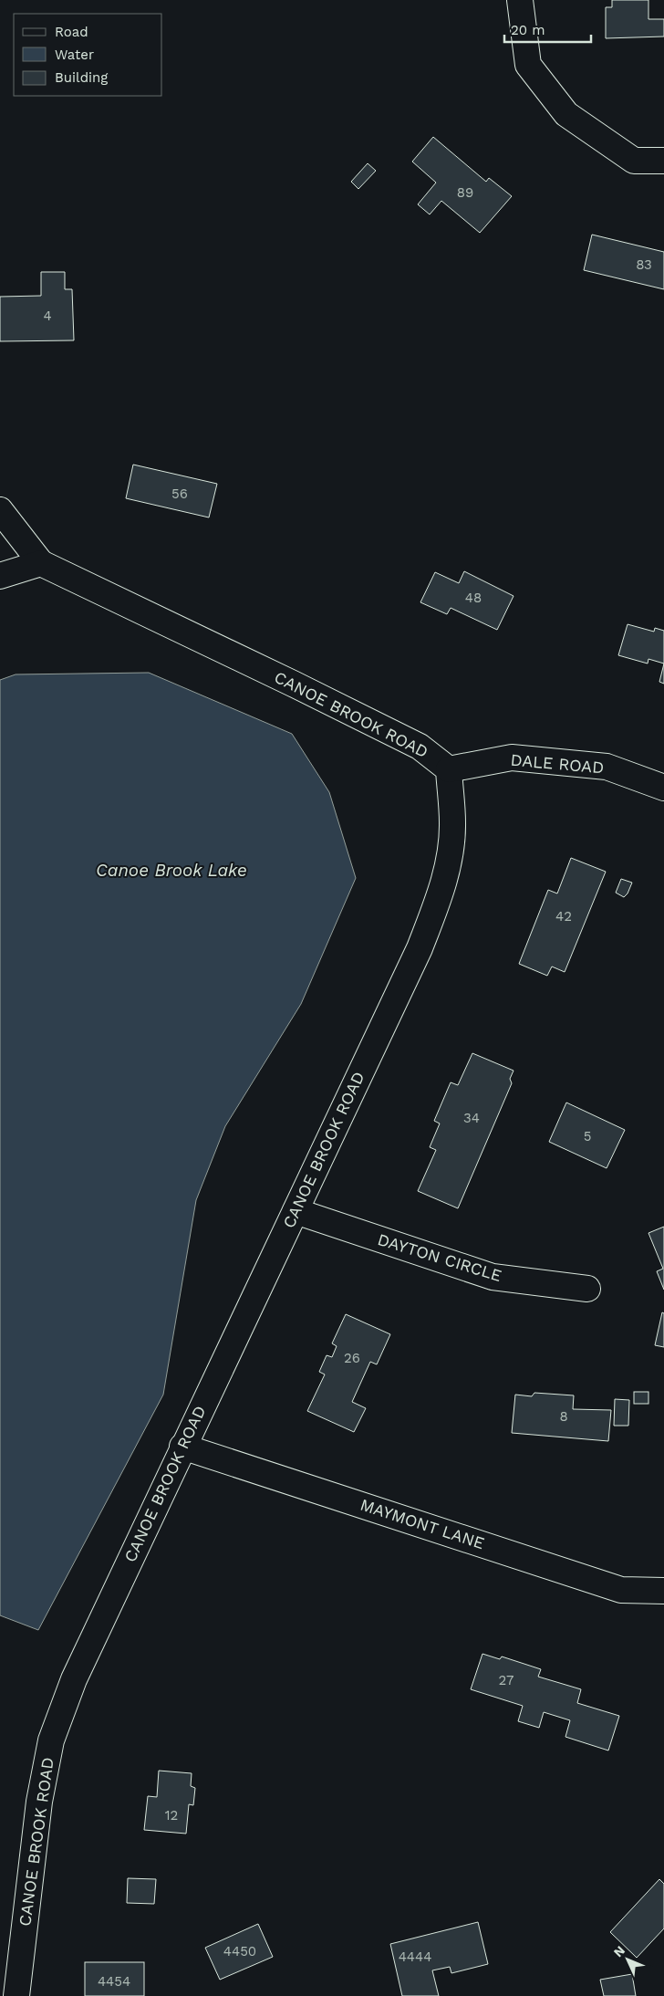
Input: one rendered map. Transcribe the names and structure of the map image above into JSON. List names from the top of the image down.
{
  "streets": {
    "street": [
      "CANOE BROOK ROAD",
      "DALE ROAD",
      "DAYTON CIRCLE",
      "MAYMONT LANE"
    ]
  },
  "crossings": [
    ["CANOE BROOK ROAD", "DALE ROAD"],
    ["CANOE BROOK ROAD", "DAYTON CIRCLE"],
    ["CANOE BROOK ROAD", "MAYMONT LANE"]
  ],
  "water": ["Canoe Brook Lake"],
  "house_numbers": [
    "89",
    "83",
    "4",
    "56",
    "48",
    "42",
    "34",
    "5",
    "26",
    "8",
    "27",
    "12",
    "4450",
    "4444",
    "4454"
  ],
  "legend": ["Road", "Water", "Building"],
  "scale_bar": "20 m",
  "north": "top left"
}
